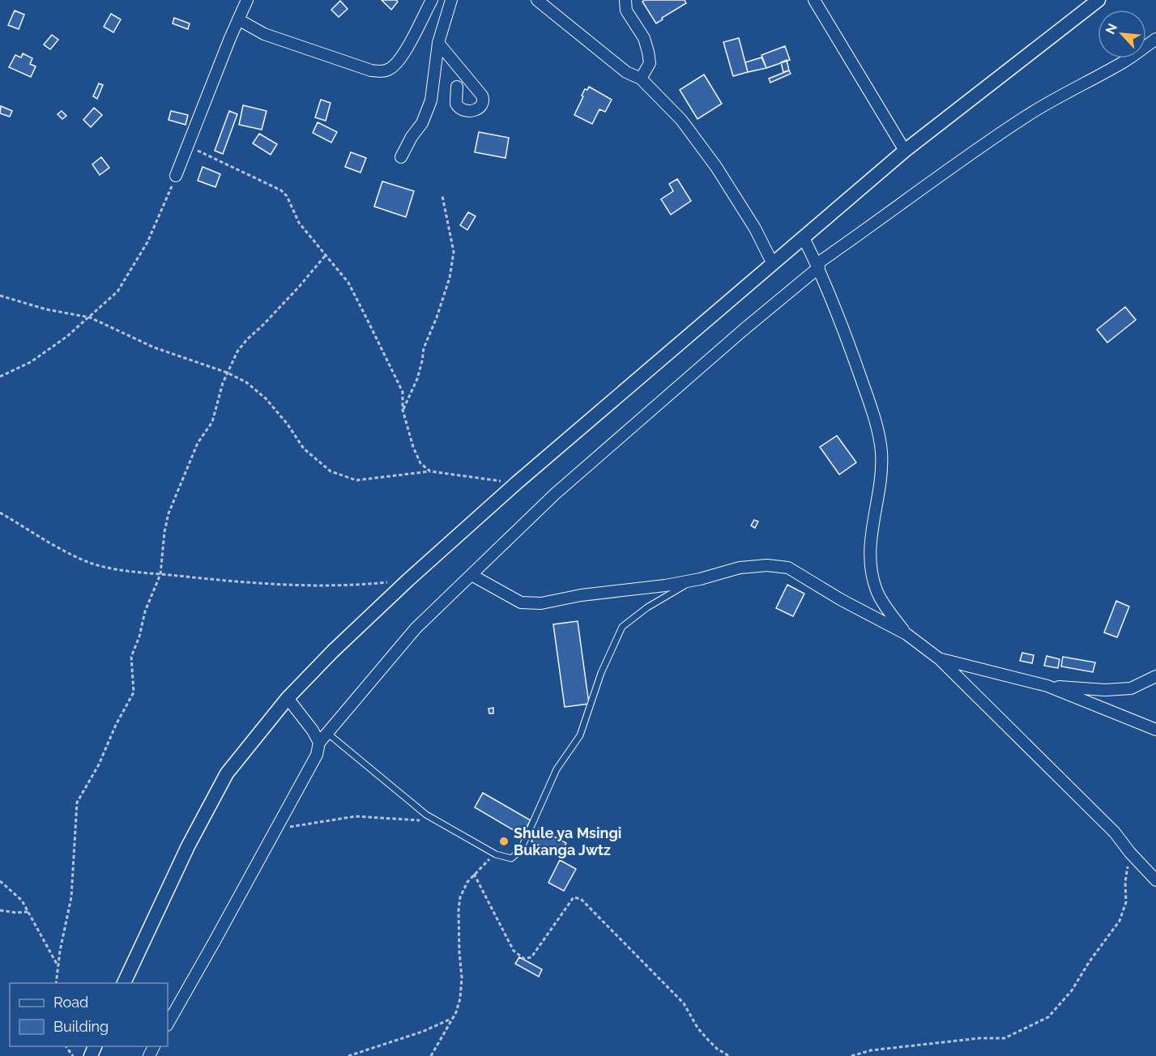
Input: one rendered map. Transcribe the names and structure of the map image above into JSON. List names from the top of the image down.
{
  "places": ["Shule ya Msingi Bukanga Jwtz"],
  "legend": ["Road", "Building"],
  "north": "top left"
}
